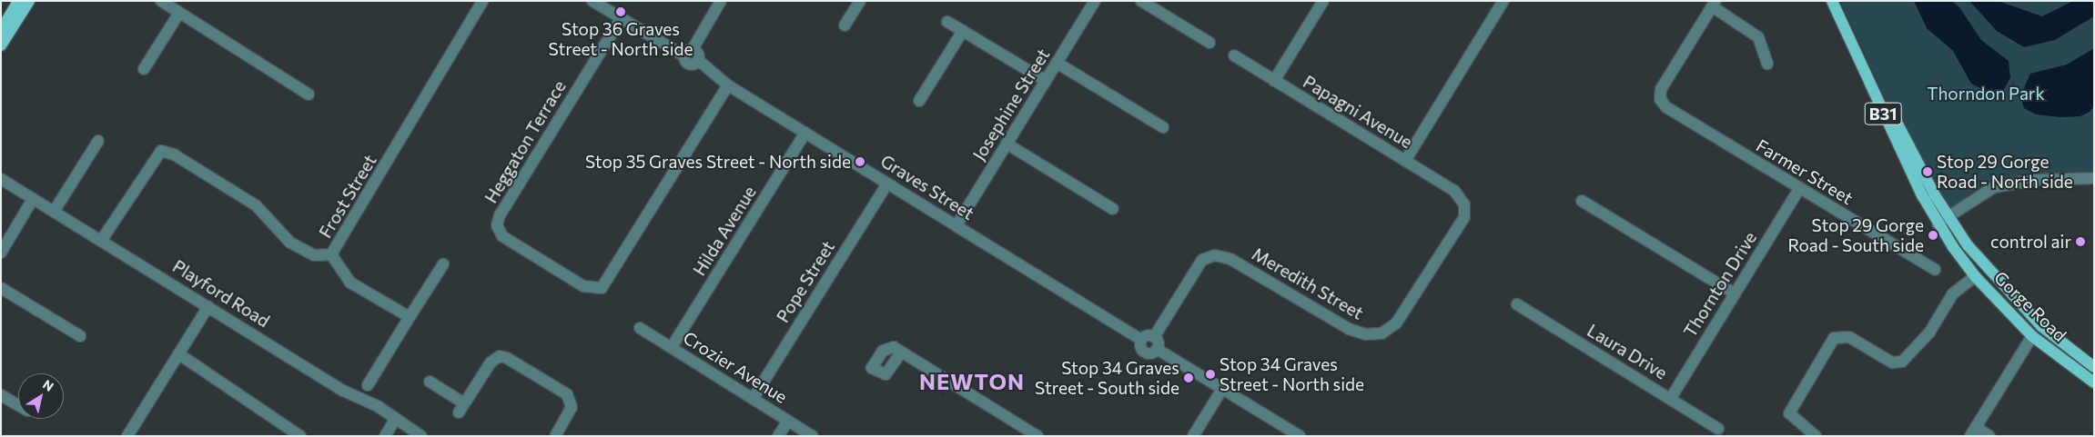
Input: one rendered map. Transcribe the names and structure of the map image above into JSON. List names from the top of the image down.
{
  "streets": {
    "main road": ["B31", "Gorge Road"],
    "street": [
      "Josephine Street",
      "Papagni Avenue",
      "Heggaton Terrace",
      "Farmer Street",
      "Graves Street",
      "Frost Street",
      "Hilda Avenue",
      "Pope Street",
      "Meredith Street",
      "Thornton Drive",
      "Playford Road",
      "Laura Drive",
      "Crozier Avenue"
    ]
  },
  "crossings": [
    ["Josephine Street", "Graves Street"],
    ["Papagni Avenue", "Meredith Street"],
    ["Heggaton Terrace", "Graves Street"],
    ["Farmer Street", "Thornton Drive"],
    ["Graves Street", "Hilda Avenue"],
    ["Graves Street", "Pope Street"],
    ["Frost Street", "Playford Road"],
    ["Hilda Avenue", "Crozier Avenue"],
    ["Pope Street", "Crozier Avenue"],
    ["Thornton Drive", "Laura Drive"]
  ],
  "districts": ["NEWTON"],
  "parks": ["Thorndon Park"],
  "places": [
    "Stop 36 Graves Street - North side",
    "Stop 35 Graves Street - North side",
    "Stop 29 Gorge Road - North side",
    "Stop 29 Gorge Road - South side",
    "control air",
    "Stop 34 Graves Street - North side",
    "Stop 34 Graves Street - South side"
  ],
  "north": "top right"
}
